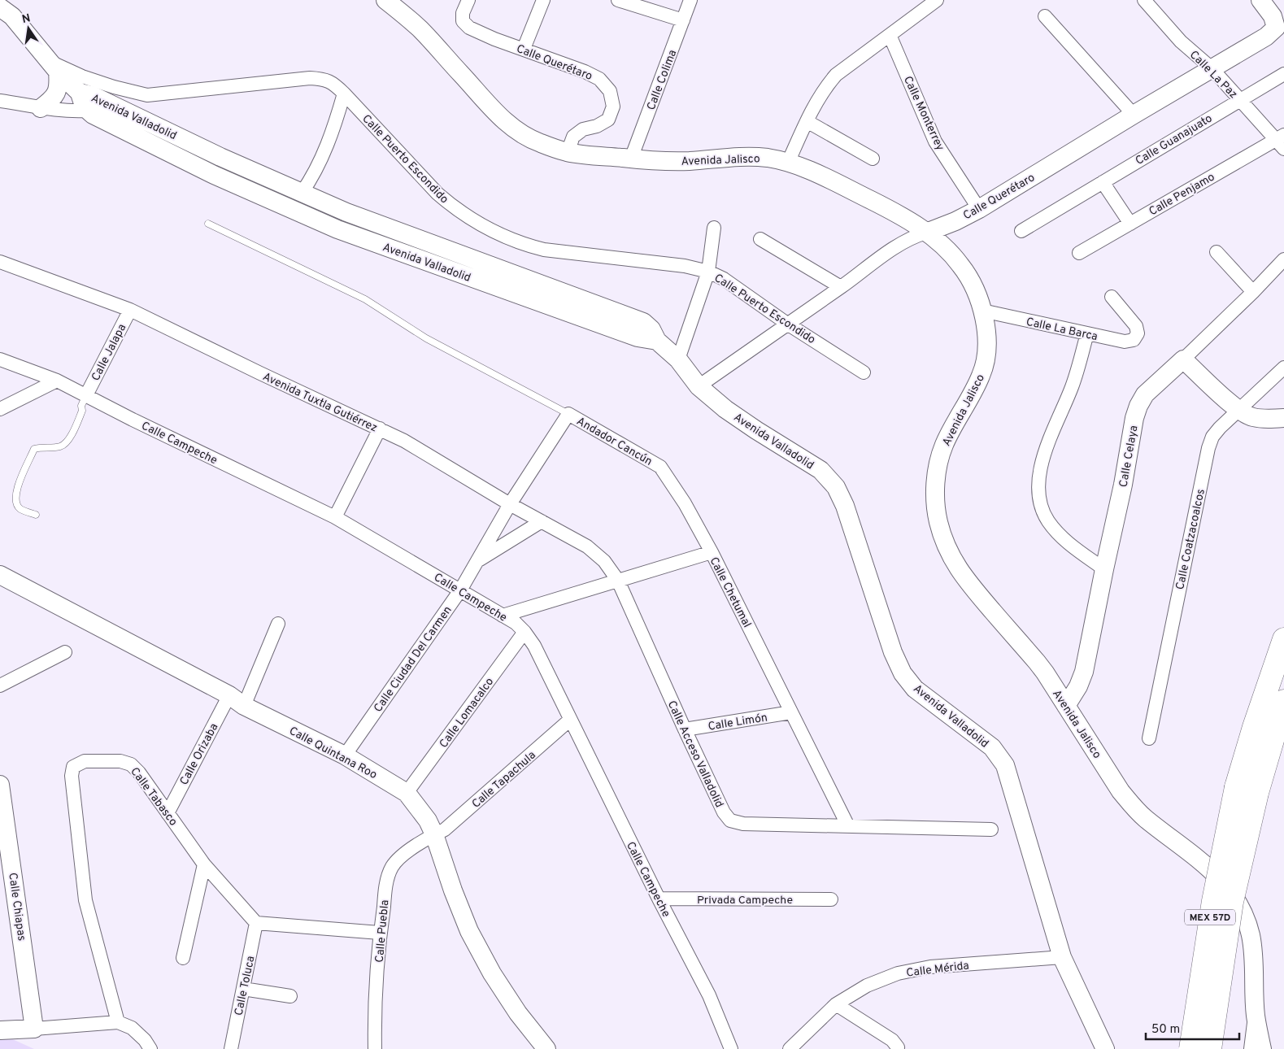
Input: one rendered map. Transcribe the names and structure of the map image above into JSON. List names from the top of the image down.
{
  "streets": {
    "highway": ["MEX 57D"],
    "street": [
      "Calle Querétaro",
      "Calle La Paz",
      "Calle Colima",
      "Calle Monterrey",
      "Avenida Valladolid",
      "Calle Guanajuato",
      "Calle Puerto Escondido",
      "Avenida Jalisco",
      "Calle Penjamo",
      "Calle La Barca",
      "Calle Jalapa",
      "Avenida Tuxtla Gutiérrez",
      "Andador Cancún",
      "Calle Campeche",
      "Calle Celaya",
      "Calle Coatzacoalcos",
      "Calle Chetumal",
      "Calle Ciudad Del Carmen",
      "Calle Lomacalco",
      "Calle Limón",
      "Calle Quintana Roo",
      "Calle Orizaba",
      "Calle Acceso Valladolid",
      "Calle Tapachula",
      "Calle Tabasco",
      "Privada Campeche",
      "Calle Chiapas",
      "Calle Puebla",
      "Calle Mérida",
      "Calle Toluca"
    ]
  },
  "crossings": [
    ["Calle Querétaro", "Calle La Paz"],
    ["Calle Querétaro", "Calle Monterrey"],
    ["Calle Querétaro", "Avenida Valladolid"],
    ["Calle Querétaro", "Calle Puerto Escondido"],
    ["Calle Querétaro", "Avenida Jalisco"],
    ["Calle La Paz", "Calle Guanajuato"],
    ["Calle La Paz", "Calle Penjamo"],
    ["Calle Colima", "Avenida Jalisco"],
    ["Avenida Valladolid", "Calle Mérida"],
    ["Avenida Jalisco", "Calle La Barca"],
    ["Avenida Jalisco", "Calle Celaya"],
    ["Calle Jalapa", "Avenida Tuxtla Gutiérrez"],
    ["Calle Jalapa", "Calle Campeche"],
    ["Avenida Tuxtla Gutiérrez", "Calle Chetumal"],
    ["Avenida Tuxtla Gutiérrez", "Calle Ciudad Del Carmen"],
    ["Avenida Tuxtla Gutiérrez", "Calle Acceso Valladolid"],
    ["Andador Cancún", "Calle Chetumal"],
    ["Andador Cancún", "Calle Ciudad Del Carmen"],
    ["Calle Campeche", "Calle Chetumal"],
    ["Calle Campeche", "Calle Ciudad Del Carmen"],
    ["Calle Campeche", "Calle Lomacalco"],
    ["Calle Campeche", "Calle Tapachula"],
    ["Calle Campeche", "Privada Campeche"],
    ["Calle Chetumal", "Calle Limón"],
    ["Calle Chetumal", "Calle Acceso Valladolid"],
    ["Calle Ciudad Del Carmen", "Calle Quintana Roo"],
    ["Calle Lomacalco", "Calle Quintana Roo"],
    ["Calle Limón", "Calle Acceso Valladolid"],
    ["Calle Quintana Roo", "Calle Orizaba"],
    ["Calle Quintana Roo", "Calle Tapachula"],
    ["Calle Quintana Roo", "Calle Puebla"],
    ["Calle Orizaba", "Calle Tabasco"],
    ["Calle Tapachula", "Calle Puebla"],
    ["Calle Tabasco", "Calle Toluca"]
  ],
  "scale_bar": "50 m",
  "north": "top"
}
